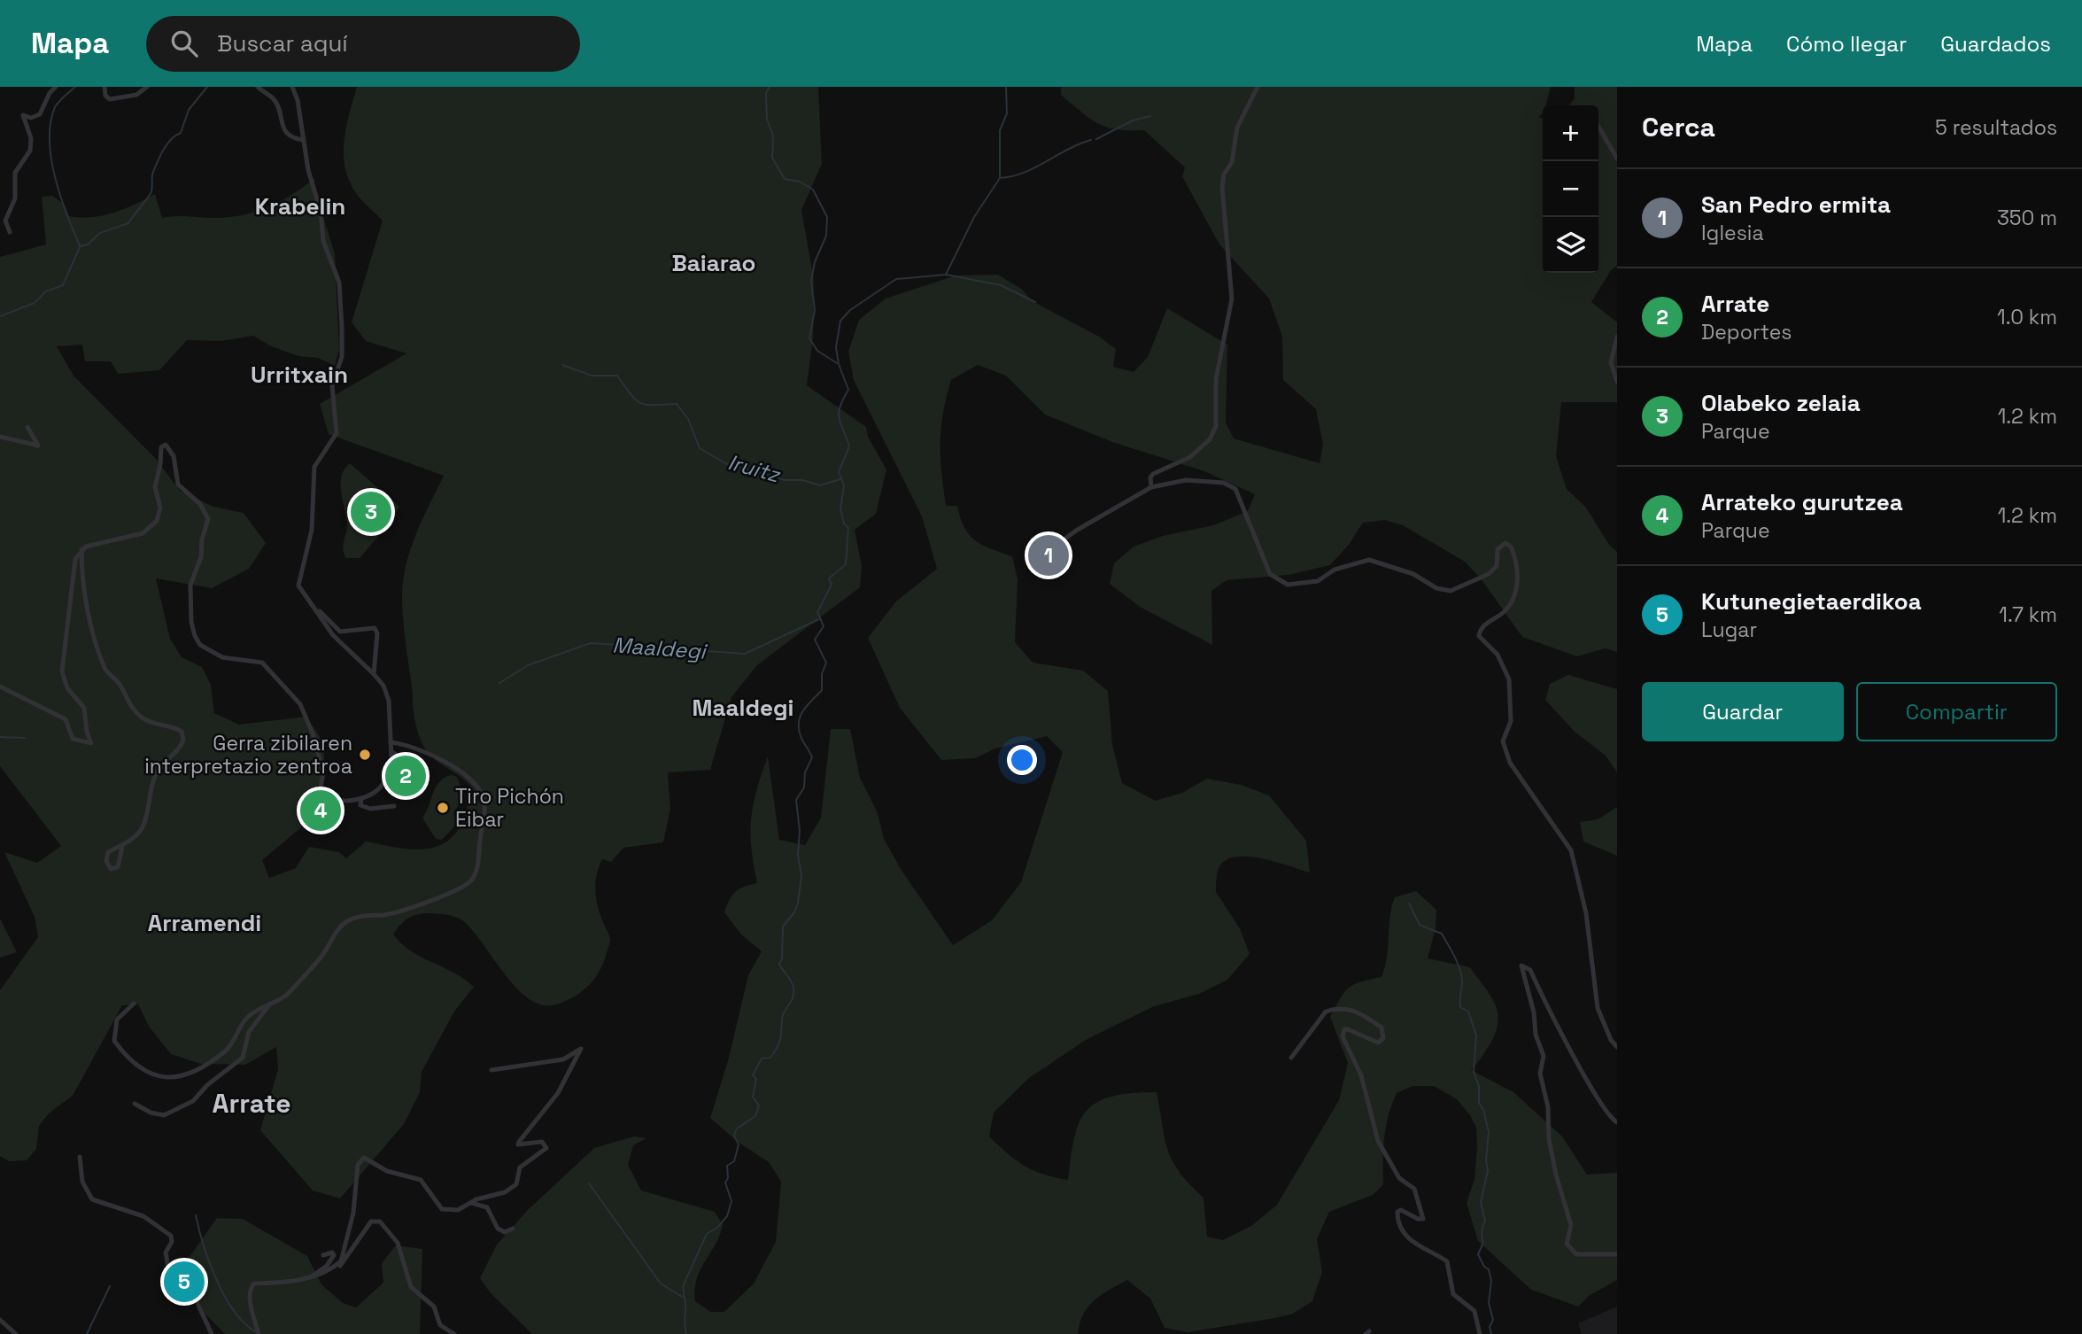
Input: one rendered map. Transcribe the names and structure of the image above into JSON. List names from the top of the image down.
{
  "districts": [
    "Krabelin",
    "Baiarao",
    "Urritxain",
    "Maaldegi",
    "Arramendi",
    "Arrate"
  ],
  "water": ["Iruitz", "Maaldegi"],
  "places": ["Gerra zibilaren interpretazio zentroa", "Tiro Pichón Eibar"],
  "page": {
    "header": "Mapa",
    "search": "Buscar aquí",
    "nav": ["Mapa", "Cómo llegar", "Guardados"],
    "heading": ["Cerca", "5 resultados"],
    "map_buttons": ["+", "−"],
    "list": [
      {
        "mark": "1",
        "name": "San Pedro ermita",
        "note": "Iglesia",
        "value": "350 m"
      },
      {
        "mark": "2",
        "name": "Arrate",
        "note": "Deportes",
        "value": "1.0 km"
      },
      {
        "mark": "3",
        "name": "Olabeko zelaia",
        "note": "Parque",
        "value": "1.2 km"
      },
      {
        "mark": "4",
        "name": "Arrateko gurutzea",
        "note": "Parque",
        "value": "1.2 km"
      },
      {
        "mark": "5",
        "name": "Kutunegietaerdikoa",
        "note": "Lugar",
        "value": "1.7 km"
      }
    ],
    "pins": [
      "3",
      "1",
      "2",
      "4",
      "5"
    ],
    "buttons": ["Guardar", "Compartir"]
  }
}
